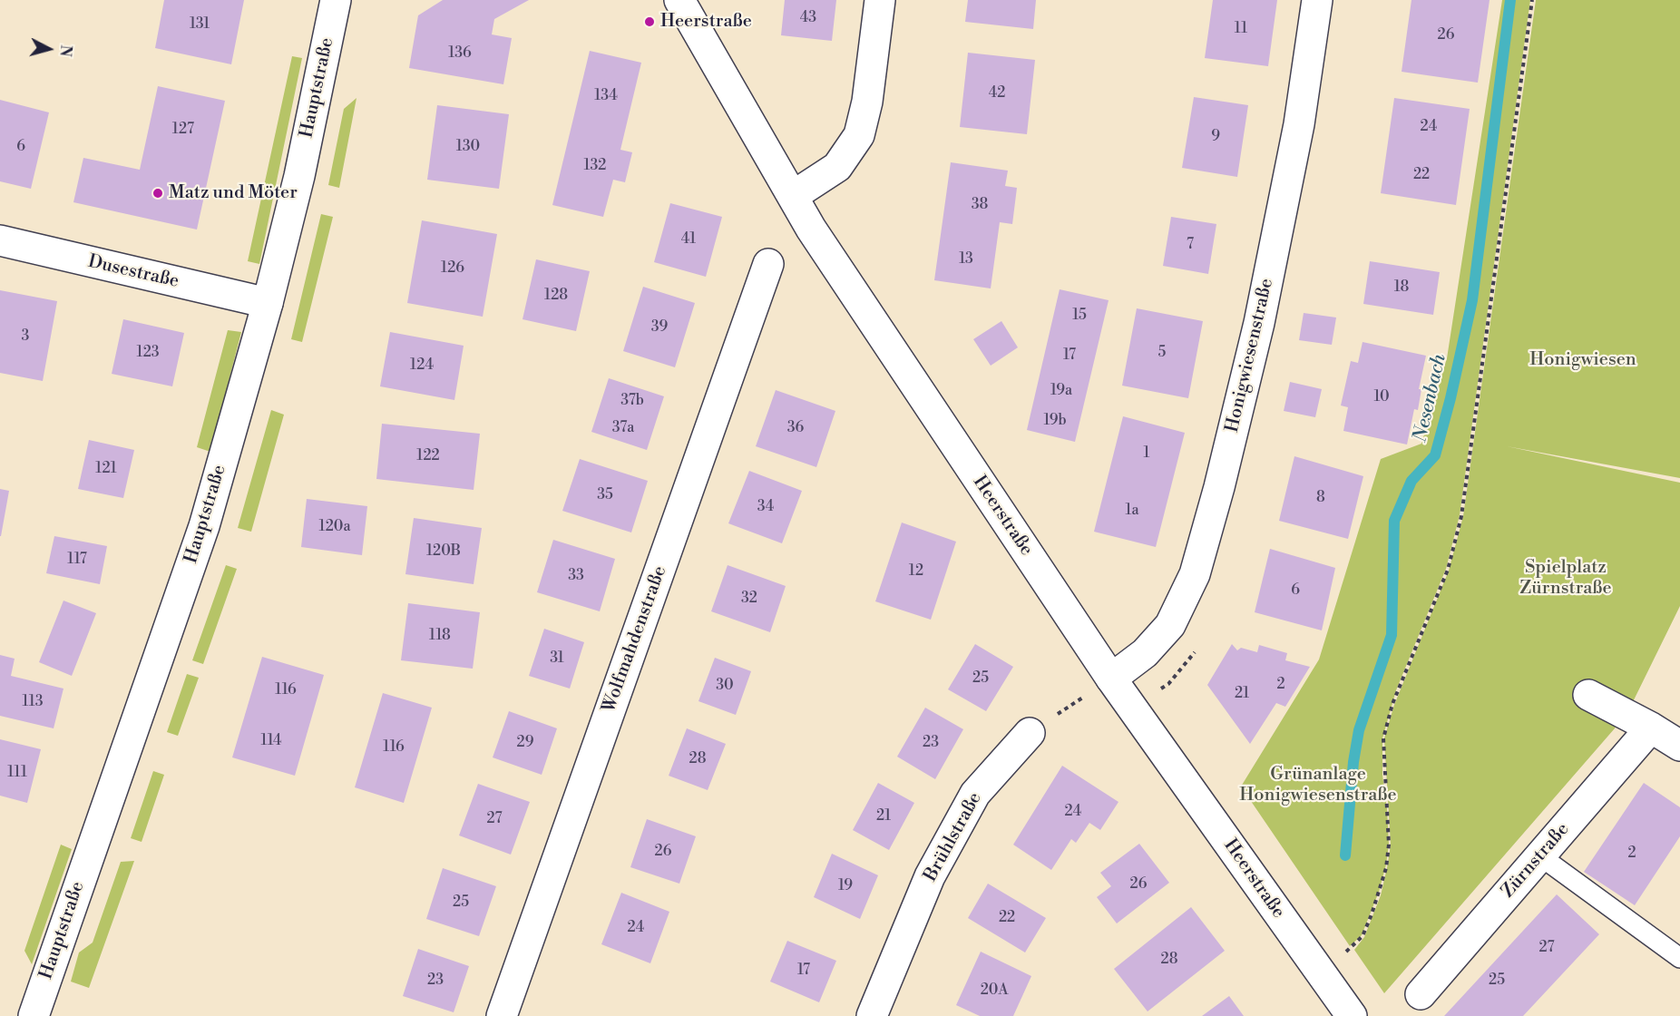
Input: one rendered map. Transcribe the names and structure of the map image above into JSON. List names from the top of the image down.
{
  "streets": {
    "street": [
      "Hauptstraße",
      "Dusestraße",
      "Honigwiesenstraße",
      "Heerstraße",
      "Wolfmahdenstraße",
      "Brühlstraße",
      "Zürnstraße"
    ]
  },
  "crossings": [
    ["Hauptstraße", "Dusestraße"],
    ["Honigwiesenstraße", "Heerstraße"]
  ],
  "water": ["Nesenbach"],
  "parks": ["Honigwiesen", "Spielplatz Zürnstraße", "Grünanlage Honigwiesenstraße"],
  "places": ["Heerstraße", "Matz und Möter"],
  "house_numbers": [
    "43",
    "131",
    "11",
    "26",
    "136",
    "42",
    "134",
    "24",
    "127",
    "9",
    "6",
    "130",
    "132",
    "22",
    "38",
    "41",
    "7",
    "13",
    "126",
    "18",
    "128",
    "15",
    "39",
    "3",
    "123",
    "5",
    "17",
    "124",
    "19a",
    "10",
    "37b",
    "19b",
    "37a",
    "36",
    "1",
    "122",
    "121",
    "35",
    "8",
    "34",
    "1a",
    "120a",
    "120B",
    "117",
    "12",
    "33",
    "6",
    "32",
    "118",
    "31",
    "25",
    "2",
    "30",
    "116",
    "21",
    "113",
    "114",
    "29",
    "23",
    "116",
    "28",
    "111",
    "24",
    "21",
    "27",
    "26",
    "2",
    "26",
    "19",
    "25",
    "22",
    "24",
    "27",
    "28",
    "17",
    "23",
    "25",
    "20A"
  ],
  "north": "right"
}
